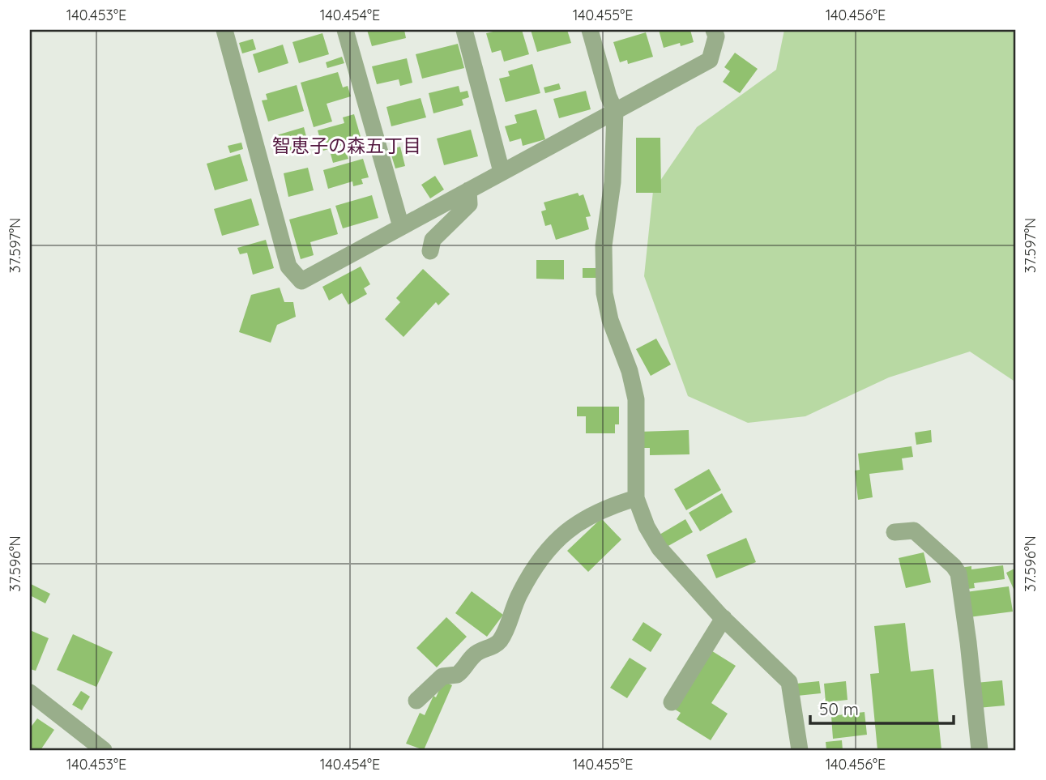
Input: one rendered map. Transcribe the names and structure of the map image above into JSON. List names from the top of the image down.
{
  "districts": ["智恵子の森五丁目"],
  "scale_bar": "50 m",
  "coordinates": [
    "140.453°E",
    "140.454°E",
    "140.455°E",
    "140.456°E",
    "37.597°N",
    "37.596°N"
  ]
}
